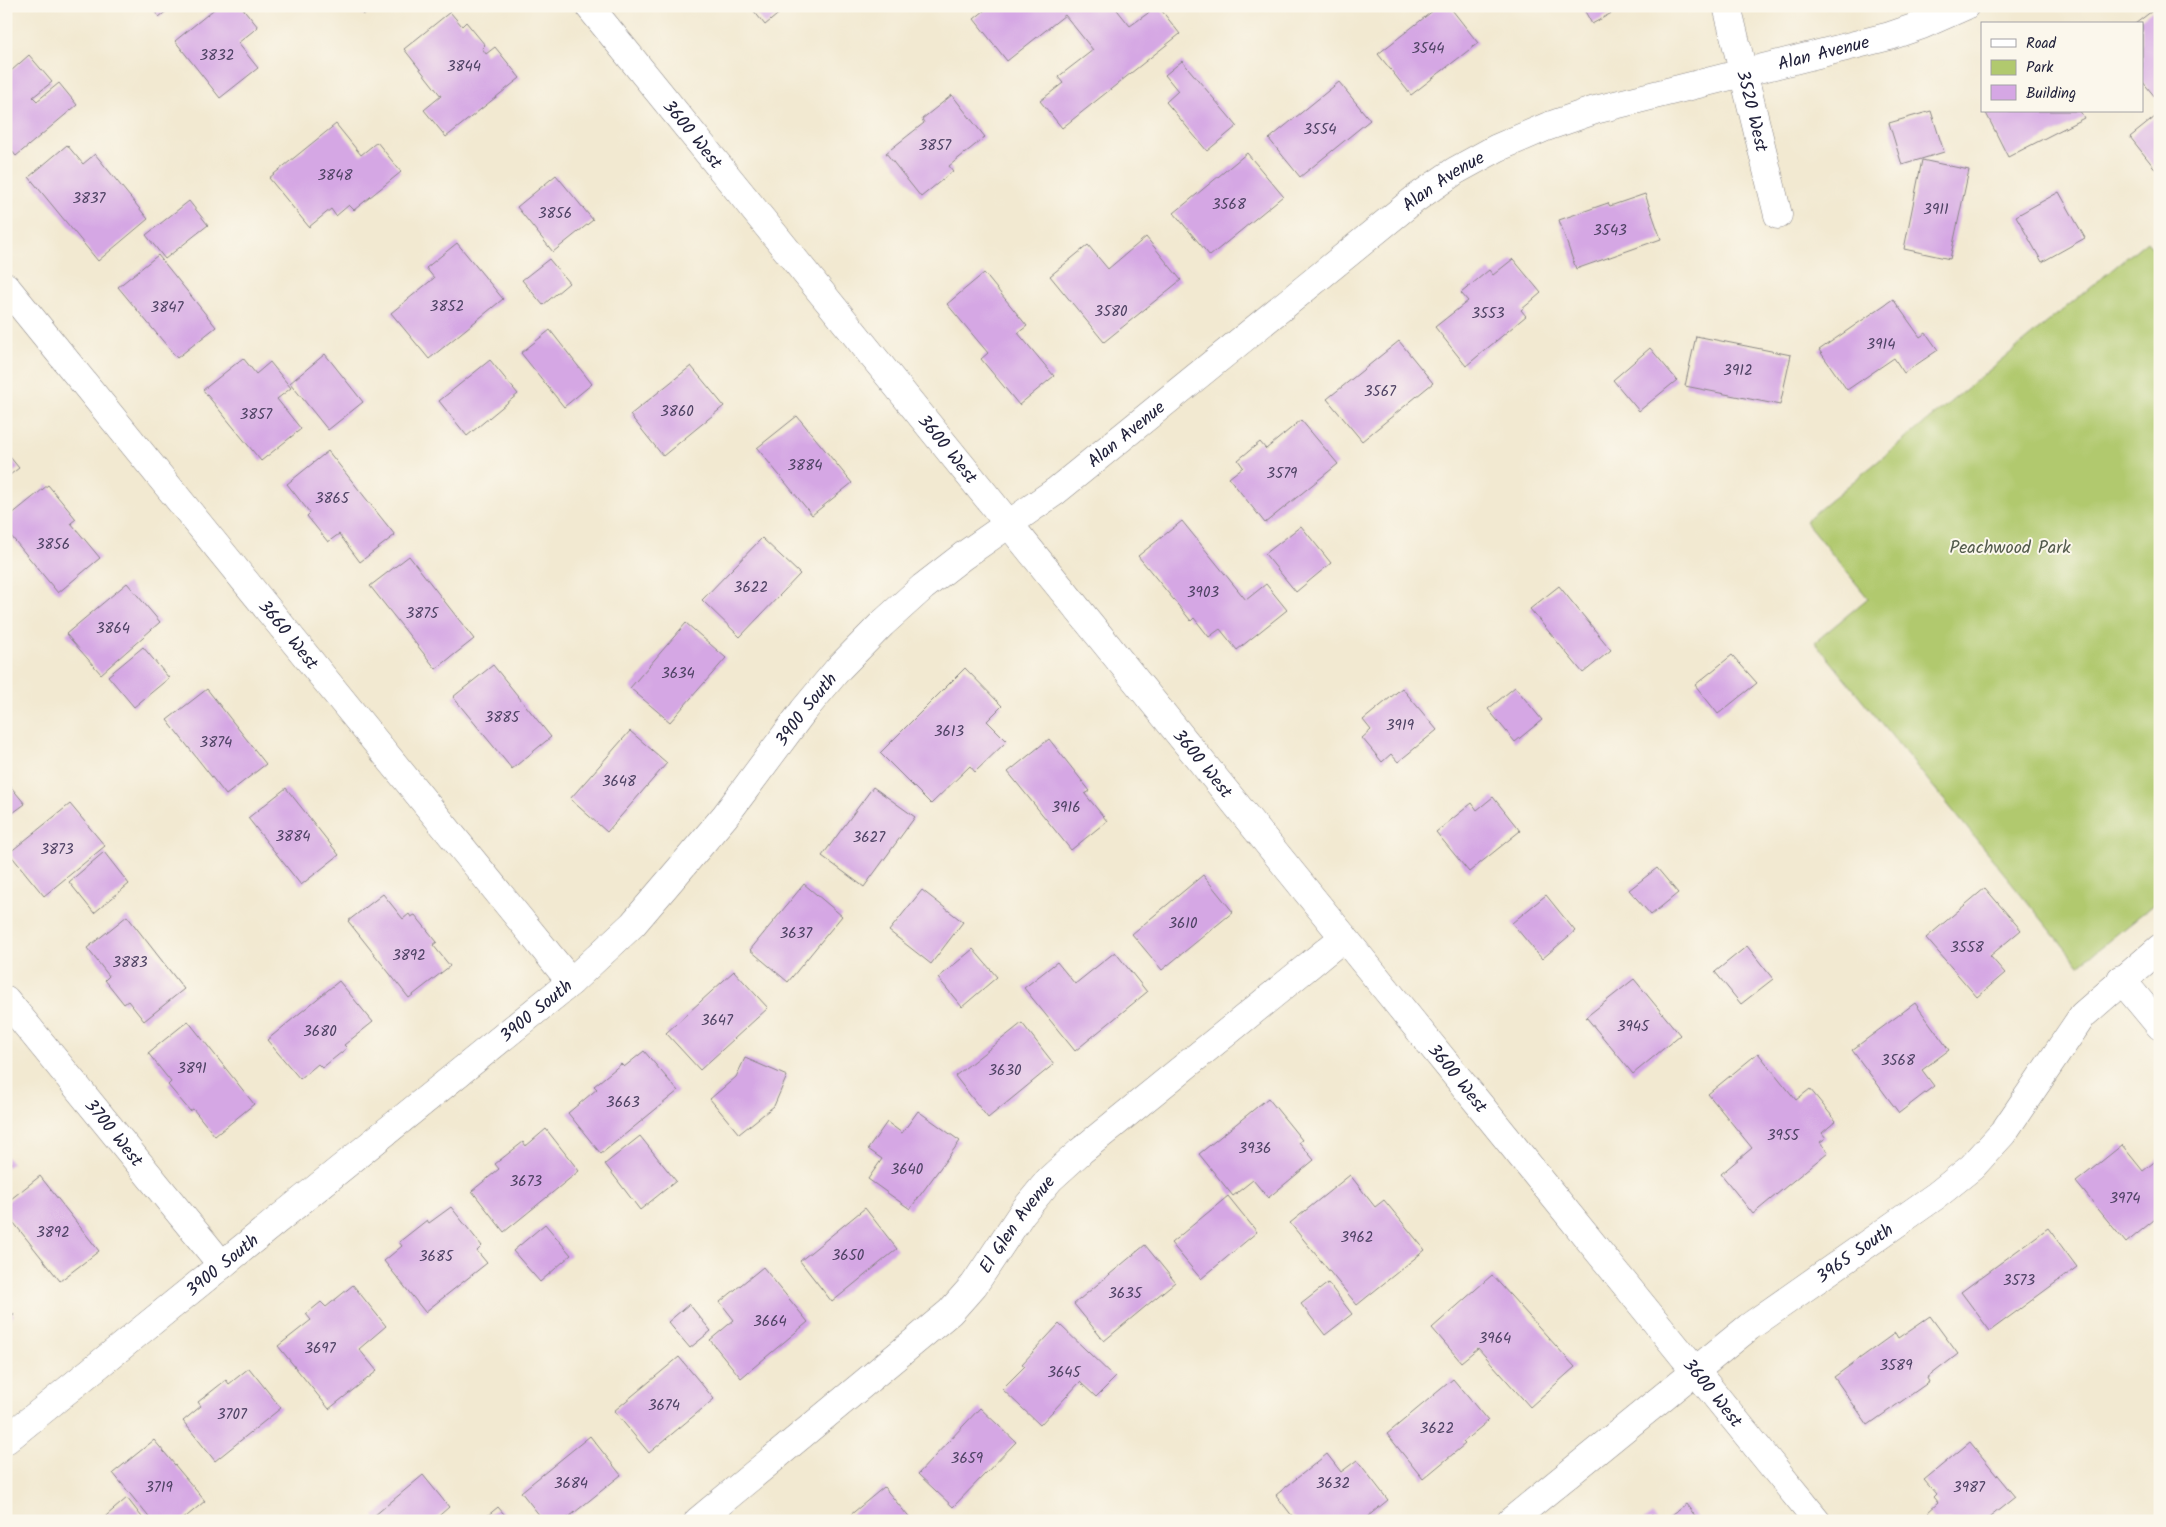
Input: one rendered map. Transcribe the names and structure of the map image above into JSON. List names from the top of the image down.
{
  "streets": {
    "street": [
      "Alan Avenue",
      "3520 West",
      "3600 West",
      "3660 West",
      "3900 South",
      "3700 West",
      "El Glen Avenue",
      "3965 South"
    ]
  },
  "crossings": [
    ["Alan Avenue", "3520 West"],
    ["Alan Avenue", "3600 West"],
    ["Alan Avenue", "3900 South"],
    ["3600 West", "3900 South"],
    ["3600 West", "El Glen Avenue"],
    ["3600 West", "3965 South"],
    ["3660 West", "3900 South"],
    ["3900 South", "3700 West"]
  ],
  "parks": ["Peachwood Park"],
  "house_numbers": [
    "3544",
    "3832",
    "3844",
    "3554",
    "3857",
    "3848",
    "3837",
    "3568",
    "3911",
    "3856",
    "3543",
    "3852",
    "3847",
    "3580",
    "3553",
    "3914",
    "3912",
    "3567",
    "3860",
    "3857",
    "3884",
    "3579",
    "3865",
    "3856",
    "3622",
    "3903",
    "3875",
    "3864",
    "3634",
    "3885",
    "3919",
    "3613",
    "3874",
    "3648",
    "3916",
    "3884",
    "3627",
    "3873",
    "3610",
    "3637",
    "3558",
    "3892",
    "3883",
    "3647",
    "3945",
    "3680",
    "3568",
    "3891",
    "3630",
    "3663",
    "3955",
    "3936",
    "3640",
    "3673",
    "3974",
    "3892",
    "3962",
    "3650",
    "3685",
    "3573",
    "3635",
    "3664",
    "3964",
    "3697",
    "3589",
    "3645",
    "3674",
    "3707",
    "3622",
    "3659",
    "3684",
    "3632",
    "3719",
    "3987"
  ],
  "legend": ["Road", "Park", "Building"]
}
